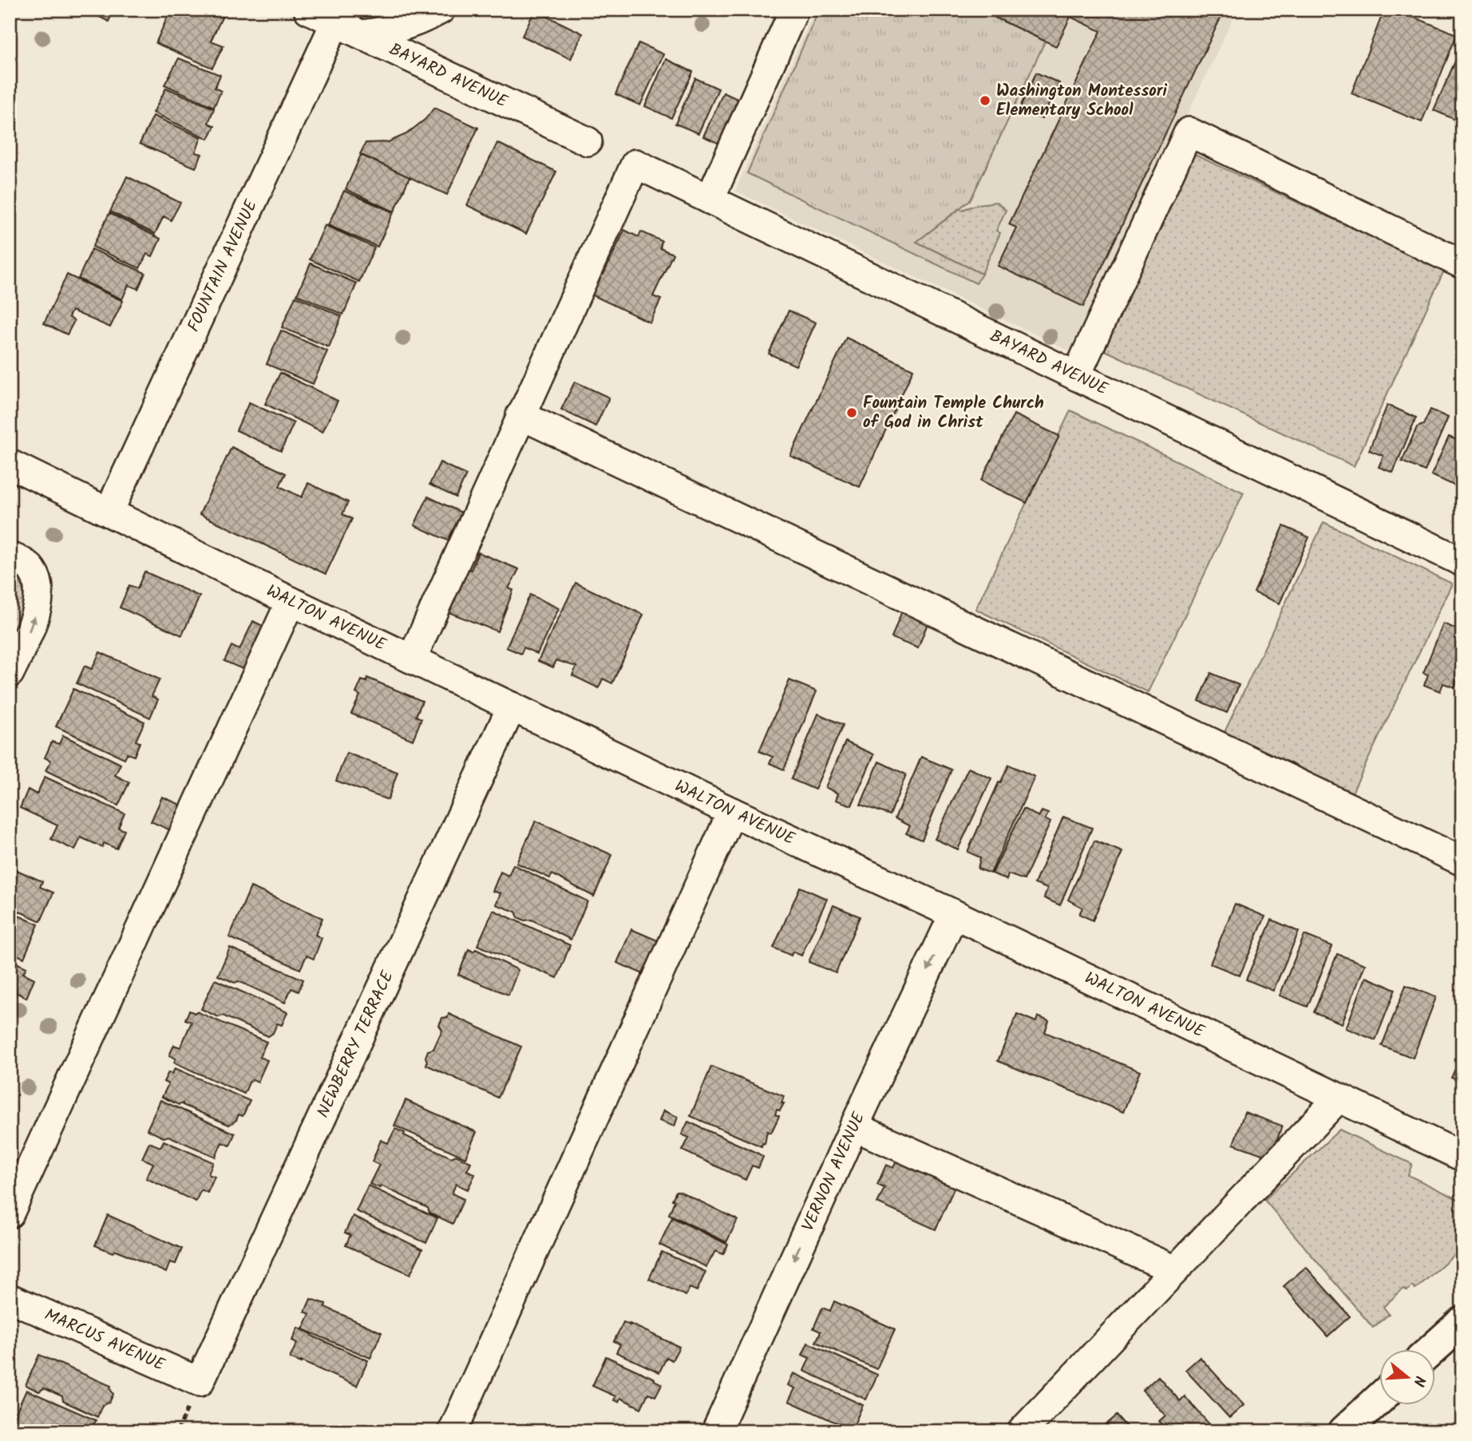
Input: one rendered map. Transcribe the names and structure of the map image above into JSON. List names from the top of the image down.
{
  "streets": {
    "street": [
      "BAYARD AVENUE",
      "FOUNTAIN AVENUE",
      "WALTON AVENUE",
      "NEWBERRY TERRACE",
      "VERNON AVENUE",
      "MARCUS AVENUE"
    ]
  },
  "crossings": [
    ["BAYARD AVENUE", "FOUNTAIN AVENUE"],
    ["FOUNTAIN AVENUE", "WALTON AVENUE"],
    ["WALTON AVENUE", "NEWBERRY TERRACE"],
    ["WALTON AVENUE", "VERNON AVENUE"],
    ["NEWBERRY TERRACE", "MARCUS AVENUE"]
  ],
  "places": ["Washington Montessori Elementary School", "Fountain Temple Church of God in Christ"],
  "north": "right"
}
